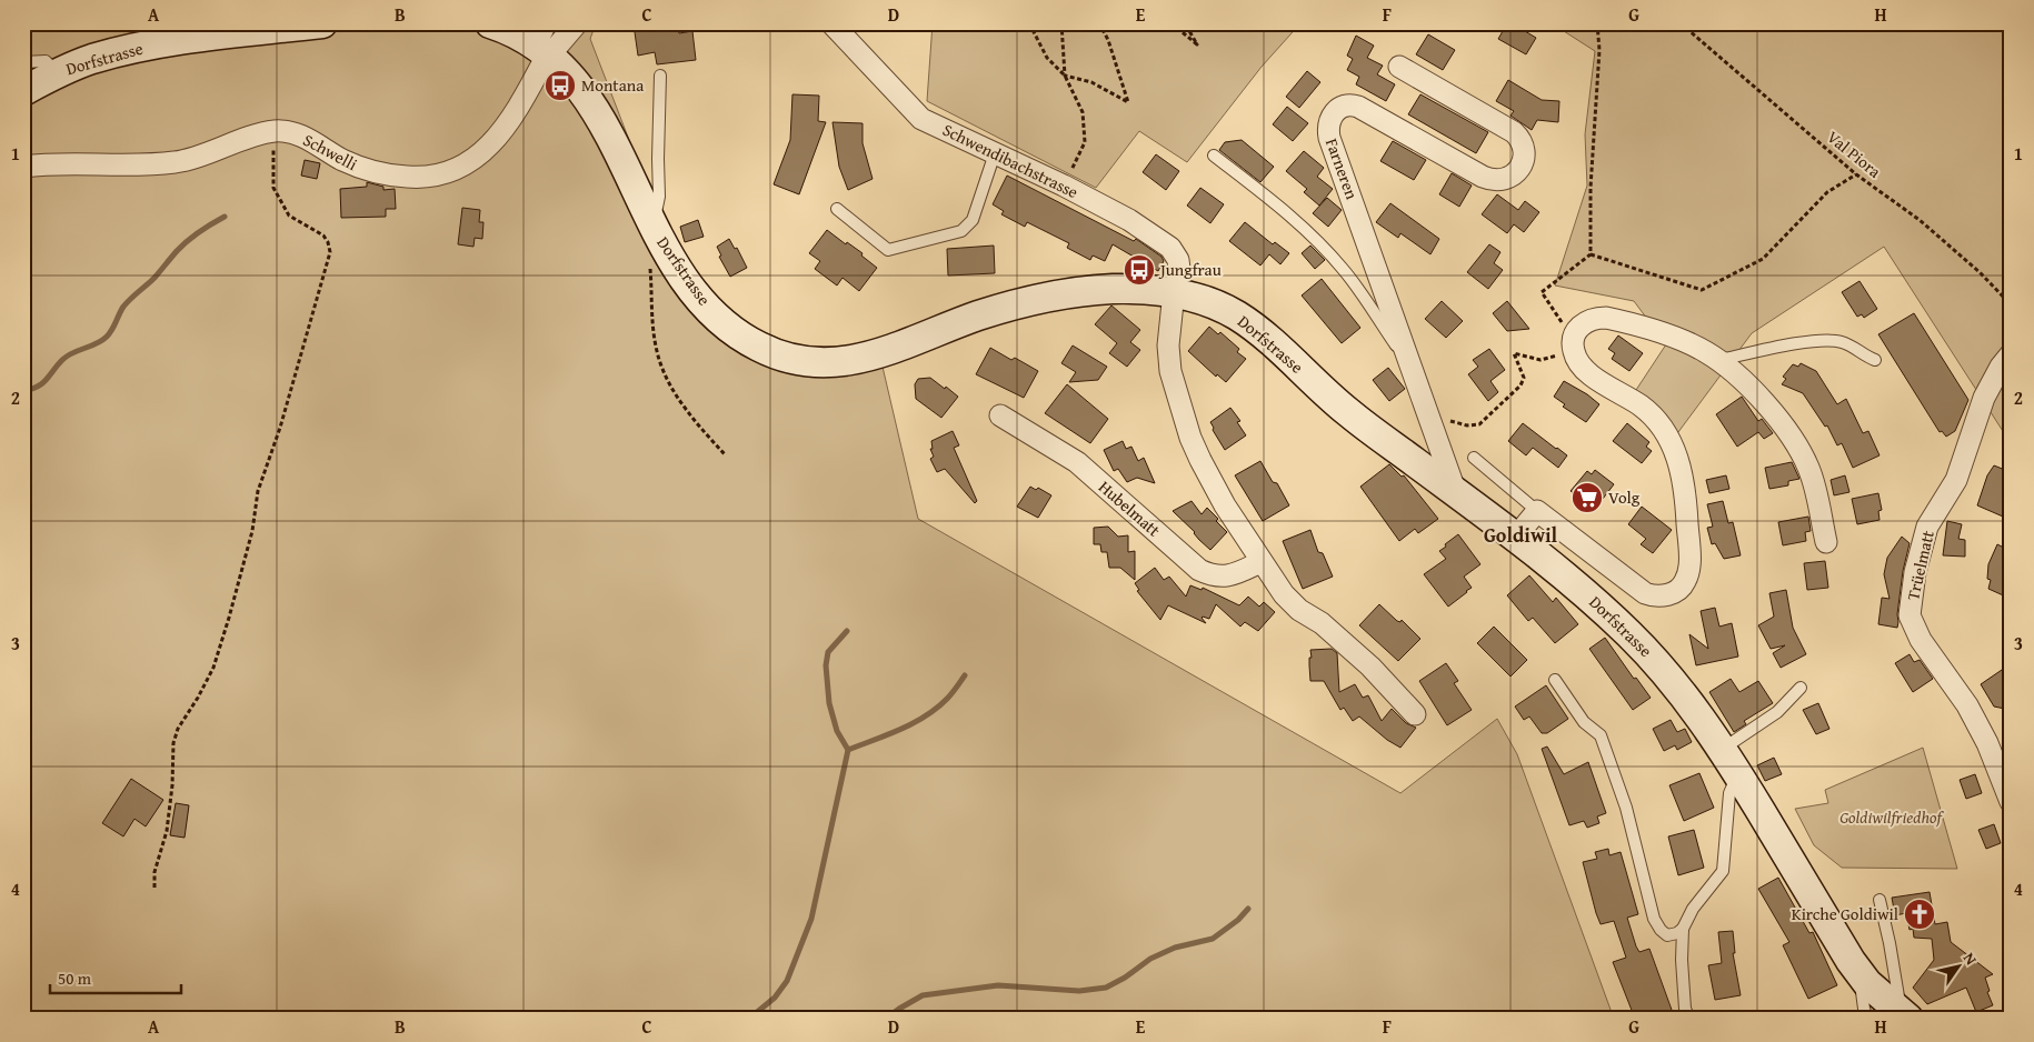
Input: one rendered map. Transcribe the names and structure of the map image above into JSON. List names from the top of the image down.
{
  "streets": {
    "street": [
      "Dorfstrasse",
      "Schwelli",
      "Schwendibachstrasse",
      "Farneren",
      "Hubelmatt",
      "Trüelmatt"
    ],
    "path": ["Val Piora"]
  },
  "crossings": [
    ["Dorfstrasse", "Schwelli"],
    ["Dorfstrasse", "Schwendibachstrasse"],
    ["Dorfstrasse", "Farneren"]
  ],
  "districts": ["Goldiwil"],
  "parks": ["Goldiwilfriedhof"],
  "places": {
    "bus stop": ["Montana", "Jungfrau"],
    "supermarket": ["Volg"],
    "church": ["Kirche Goldiwil"]
  },
  "scale_bar": "50 m",
  "north": "top right",
  "grid": {
    "columns": [
      "A",
      "B",
      "C",
      "D",
      "E",
      "F",
      "G",
      "H"
    ],
    "rows": [
      "1",
      "2",
      "3",
      "4"
    ]
  }
}
